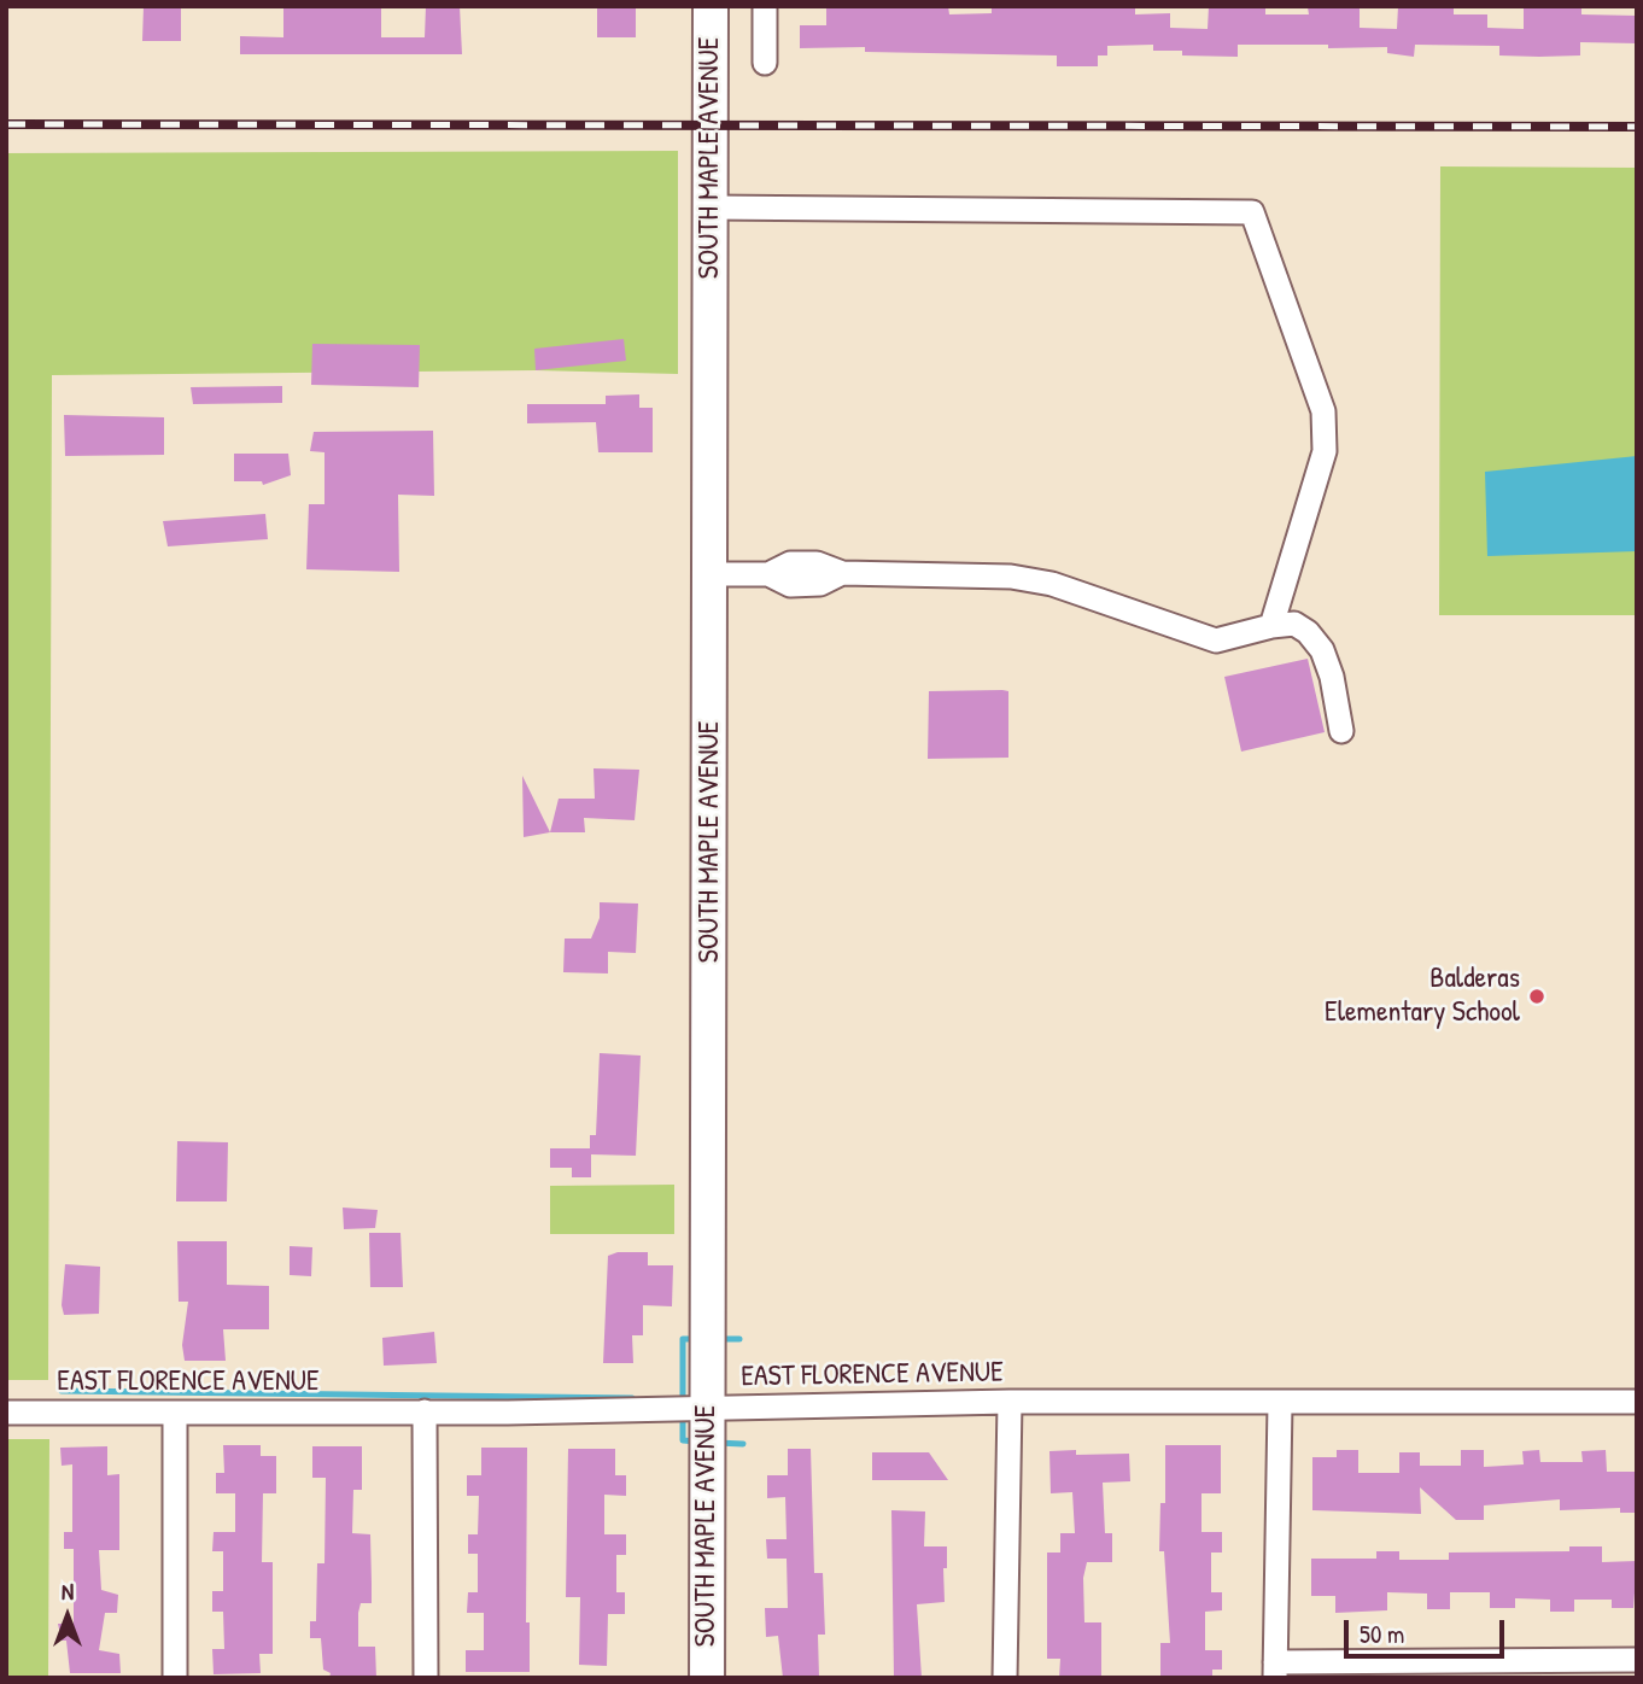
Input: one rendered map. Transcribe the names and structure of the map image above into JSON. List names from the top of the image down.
{
  "streets": {
    "main road": ["SOUTH MAPLE AVENUE"],
    "street": ["EAST FLORENCE AVENUE"]
  },
  "crossings": [
    ["SOUTH MAPLE AVENUE", "EAST FLORENCE AVENUE"]
  ],
  "places": ["Balderas Elementary School"],
  "scale_bar": "50 m",
  "north": "top"
}
